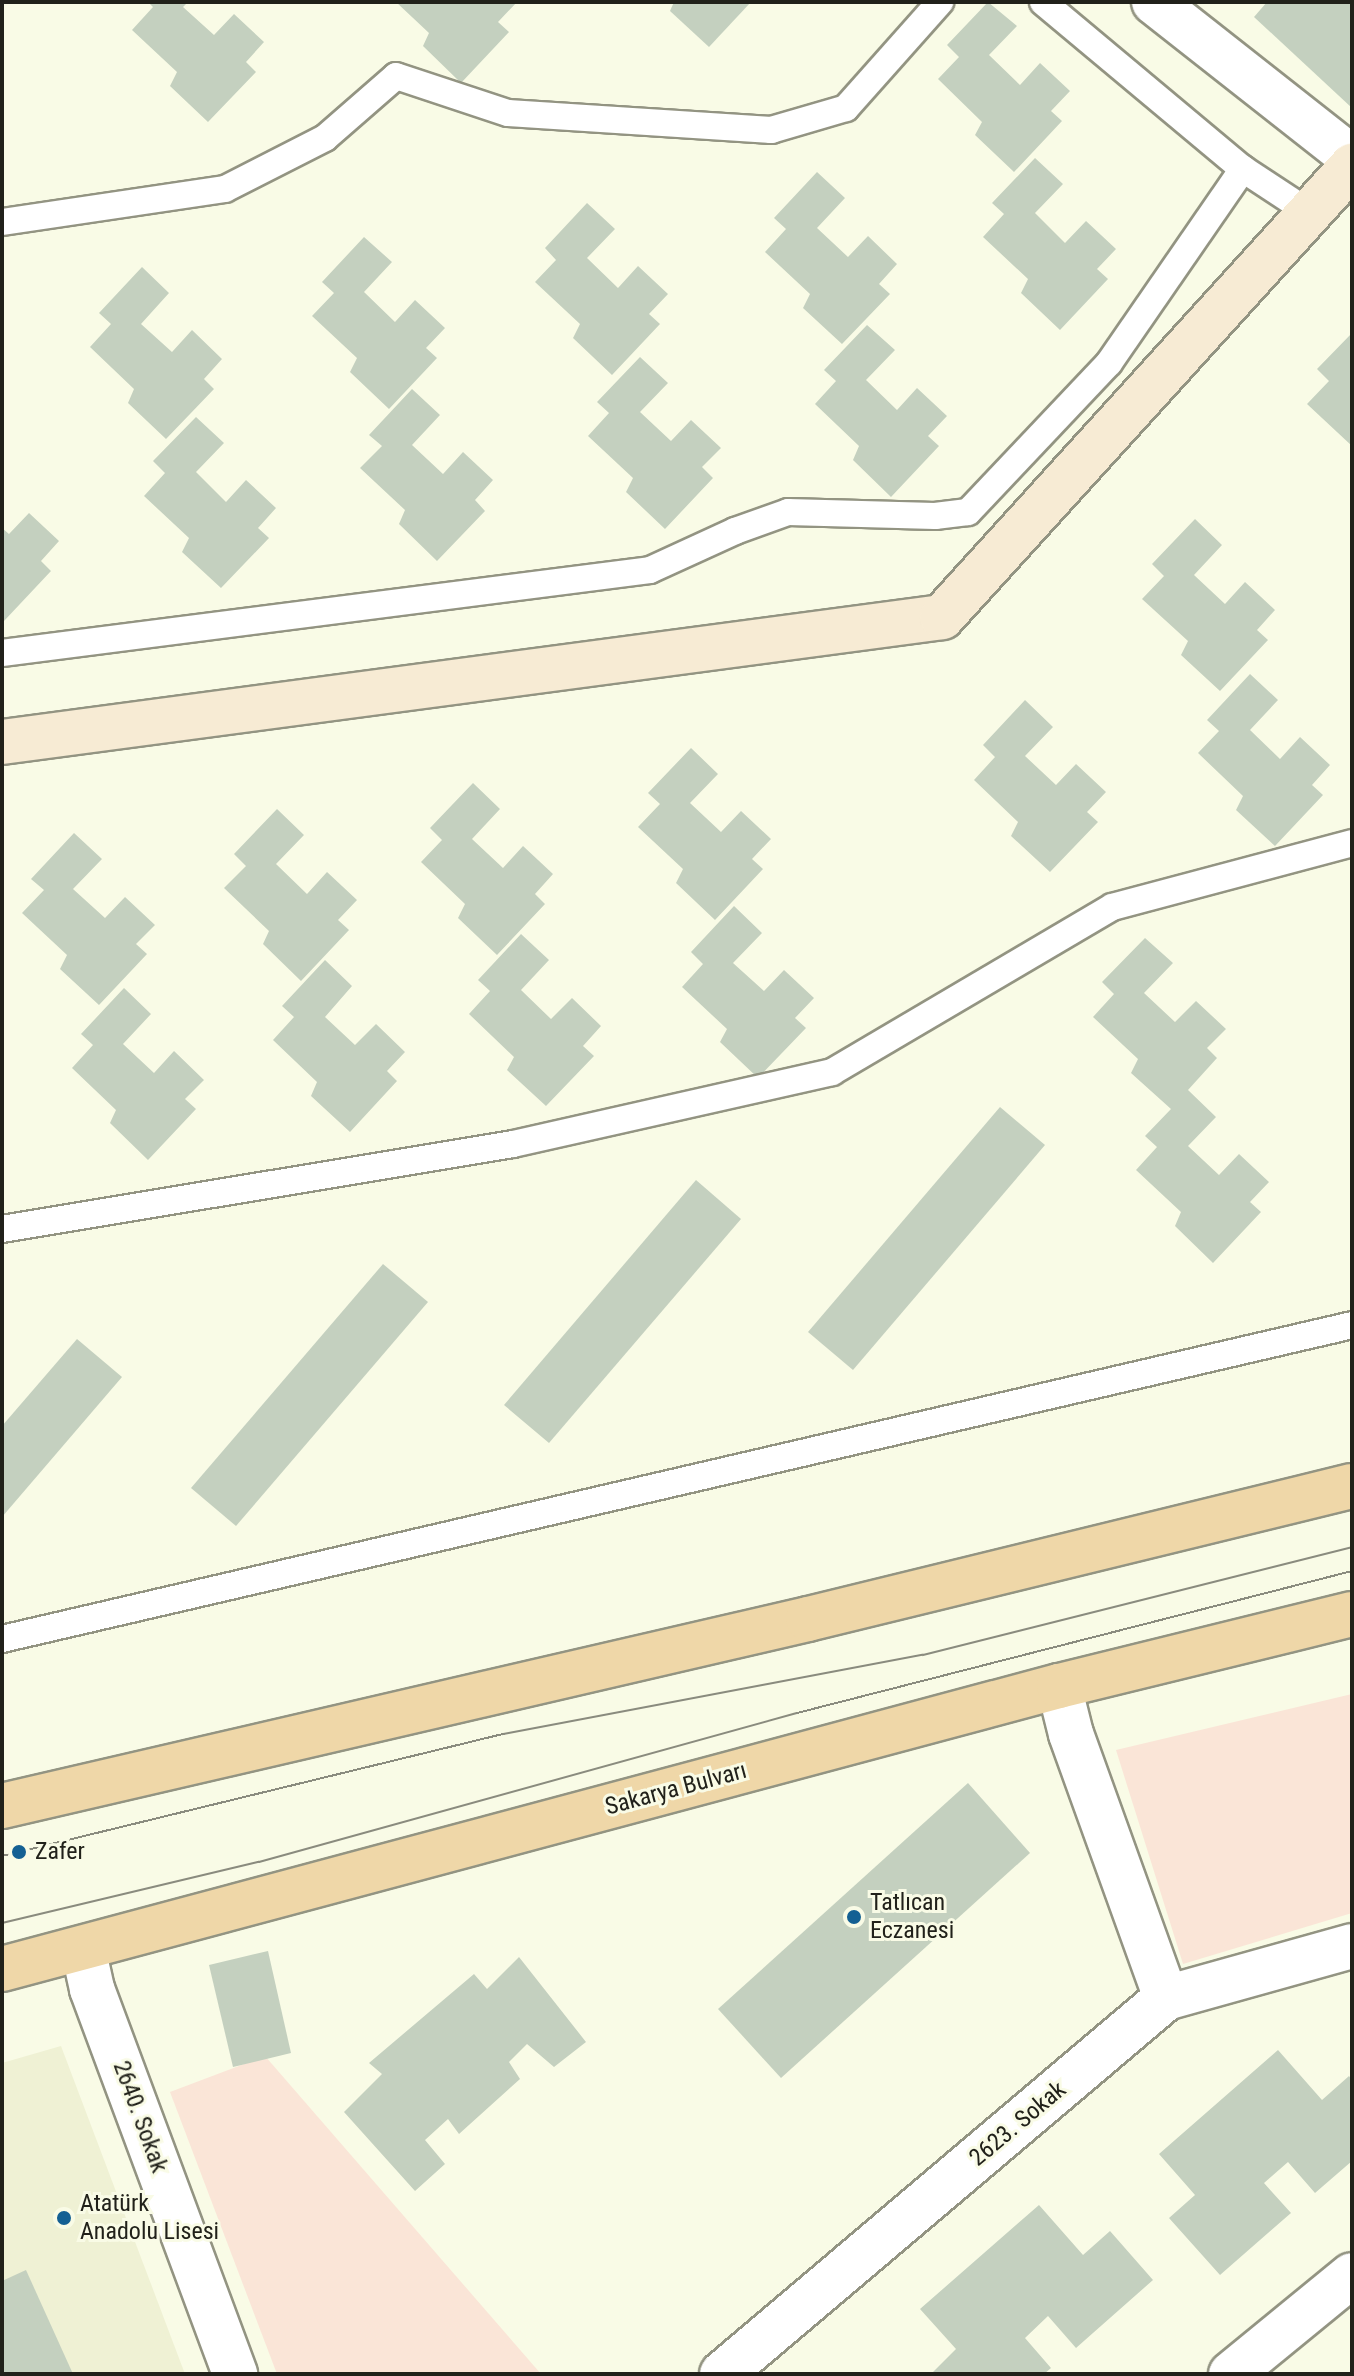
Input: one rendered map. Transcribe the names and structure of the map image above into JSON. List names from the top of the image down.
{
  "streets": {
    "main road": ["Sakarya Bulvarı"],
    "street": ["2640. Sokak", "2623. Sokak"]
  },
  "crossings": [
    ["Sakarya Bulvarı", "2640. Sokak"]
  ],
  "places": ["Zafer", "Tatlıcan Eczanesi", "Atatürk Anadolu Lisesi"]
}
